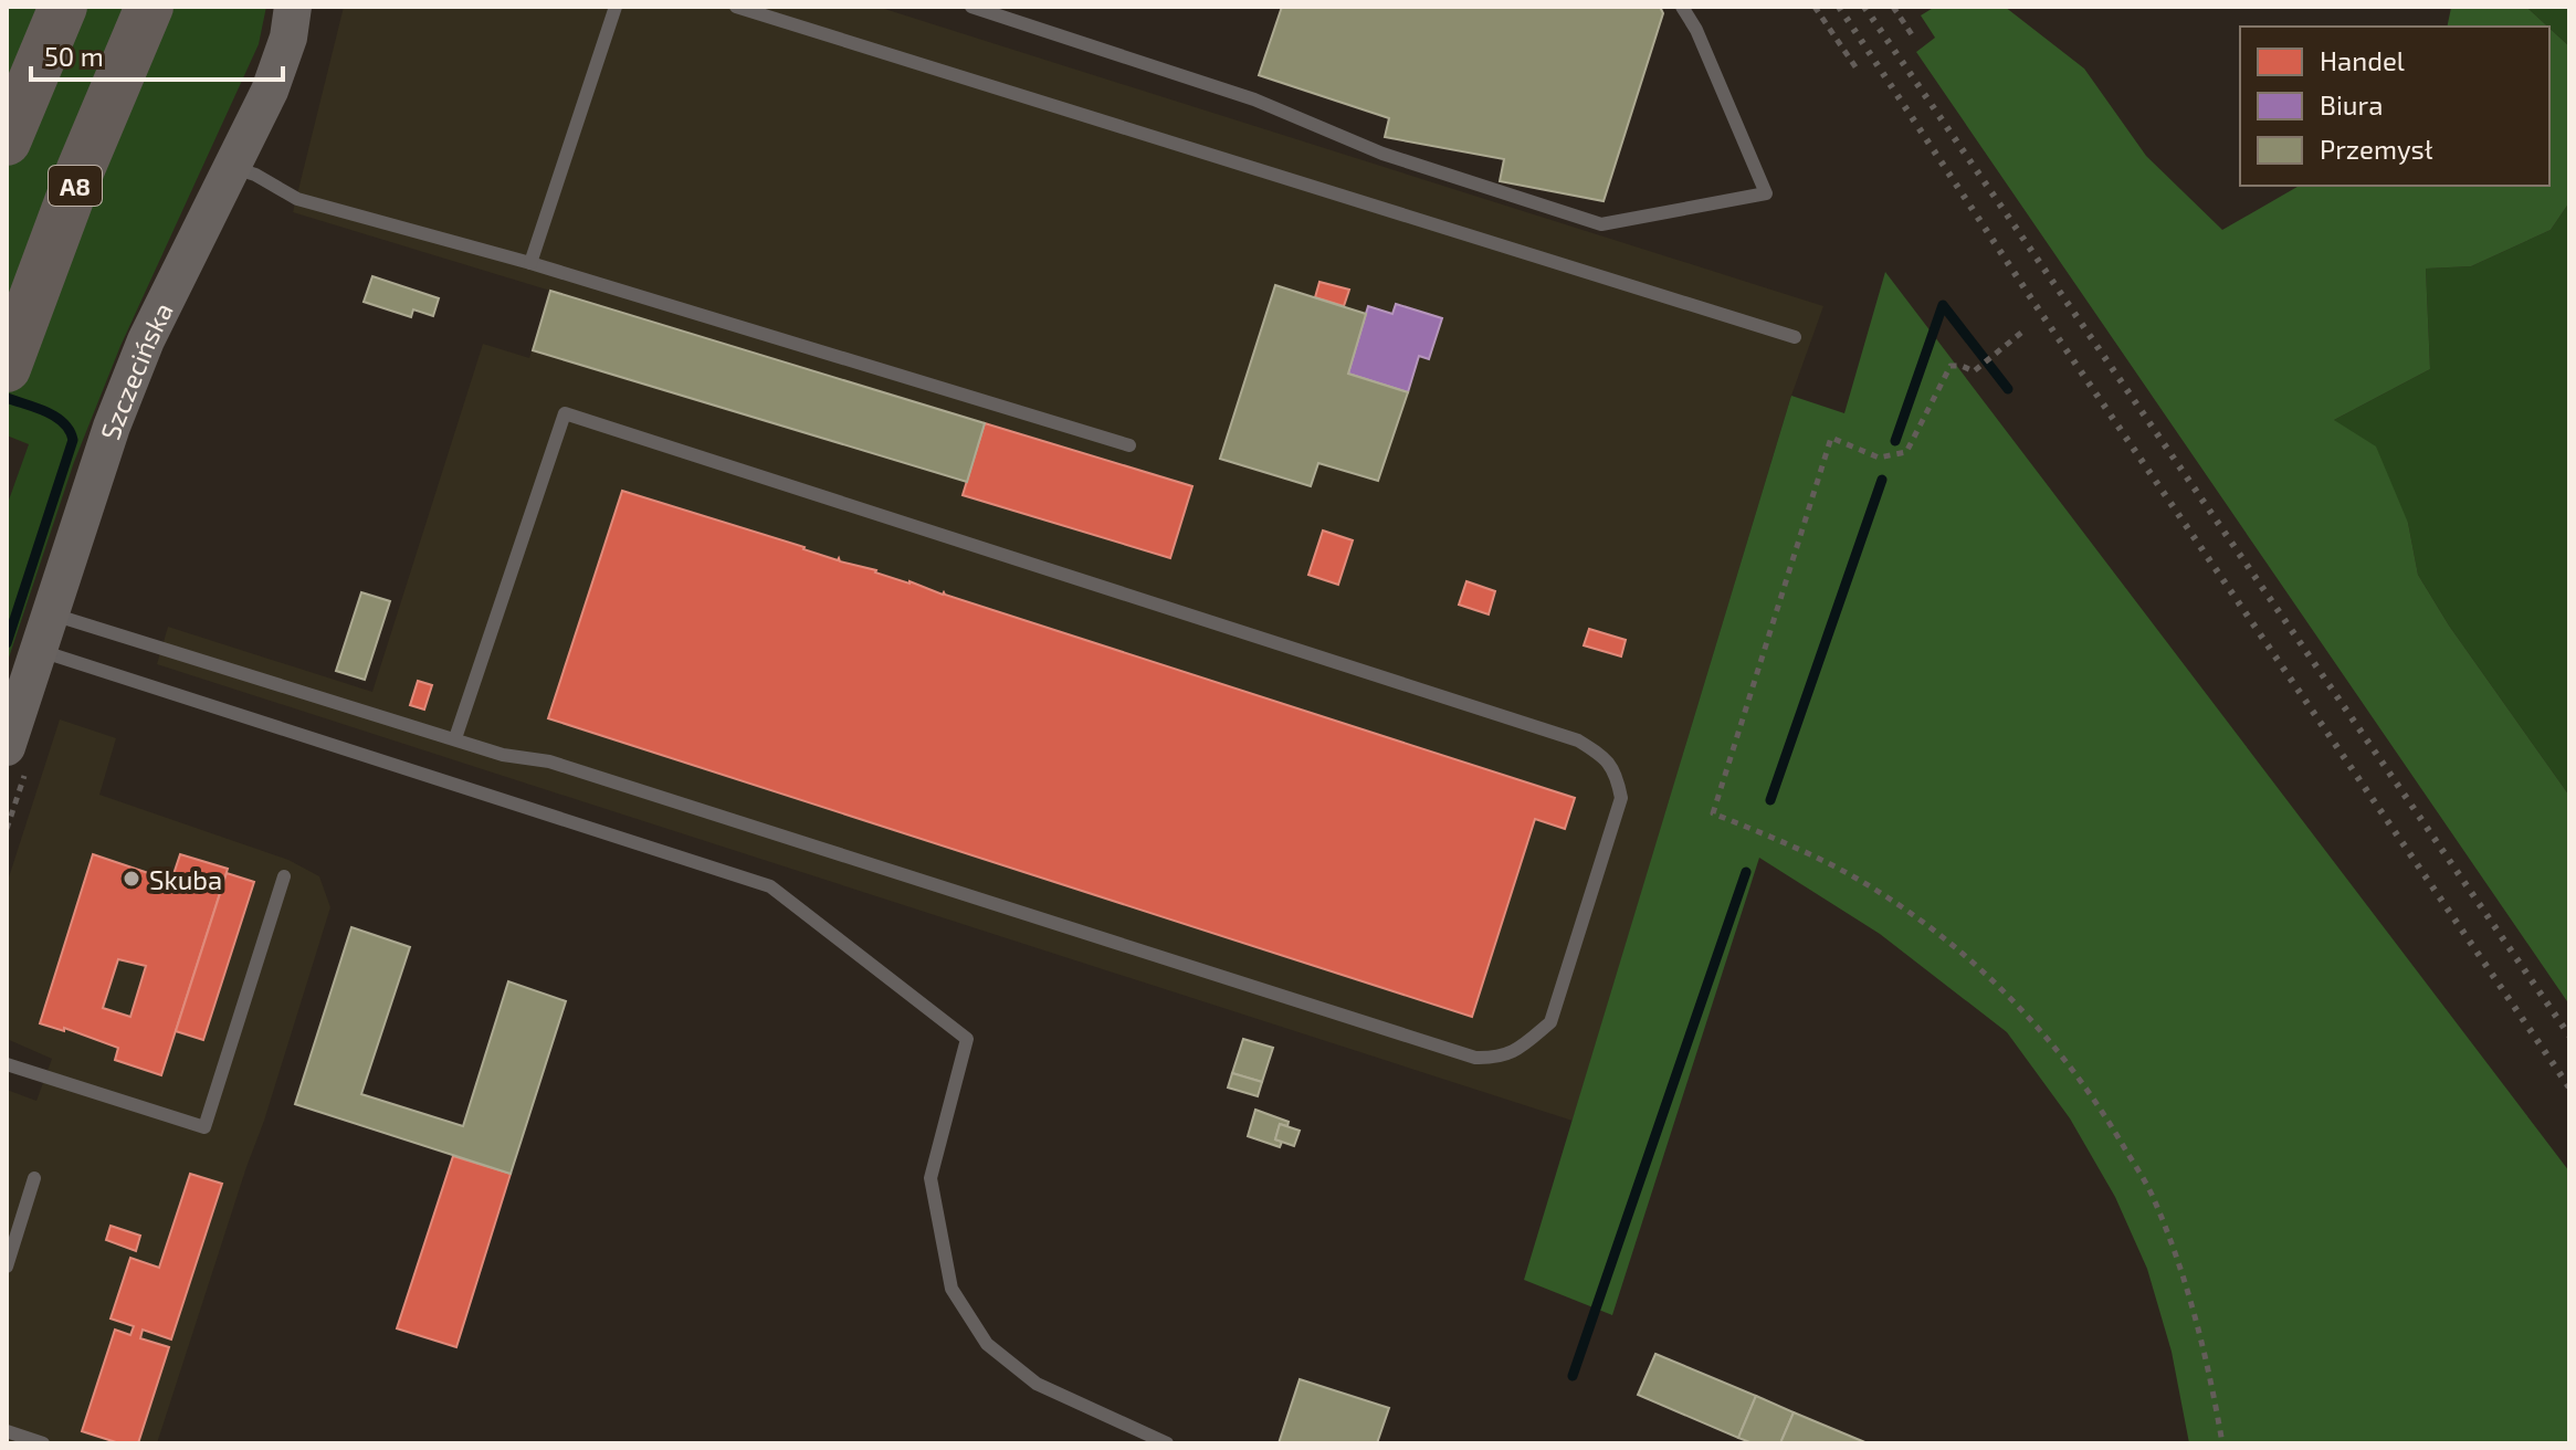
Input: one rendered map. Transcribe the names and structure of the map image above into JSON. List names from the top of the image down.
{
  "streets": {
    "highway": ["A8"],
    "street": ["Szczecińska"]
  },
  "places": ["Skuba"],
  "legend": ["Handel", "Biura", "Przemysł"],
  "scale_bar": "50 m"
}
